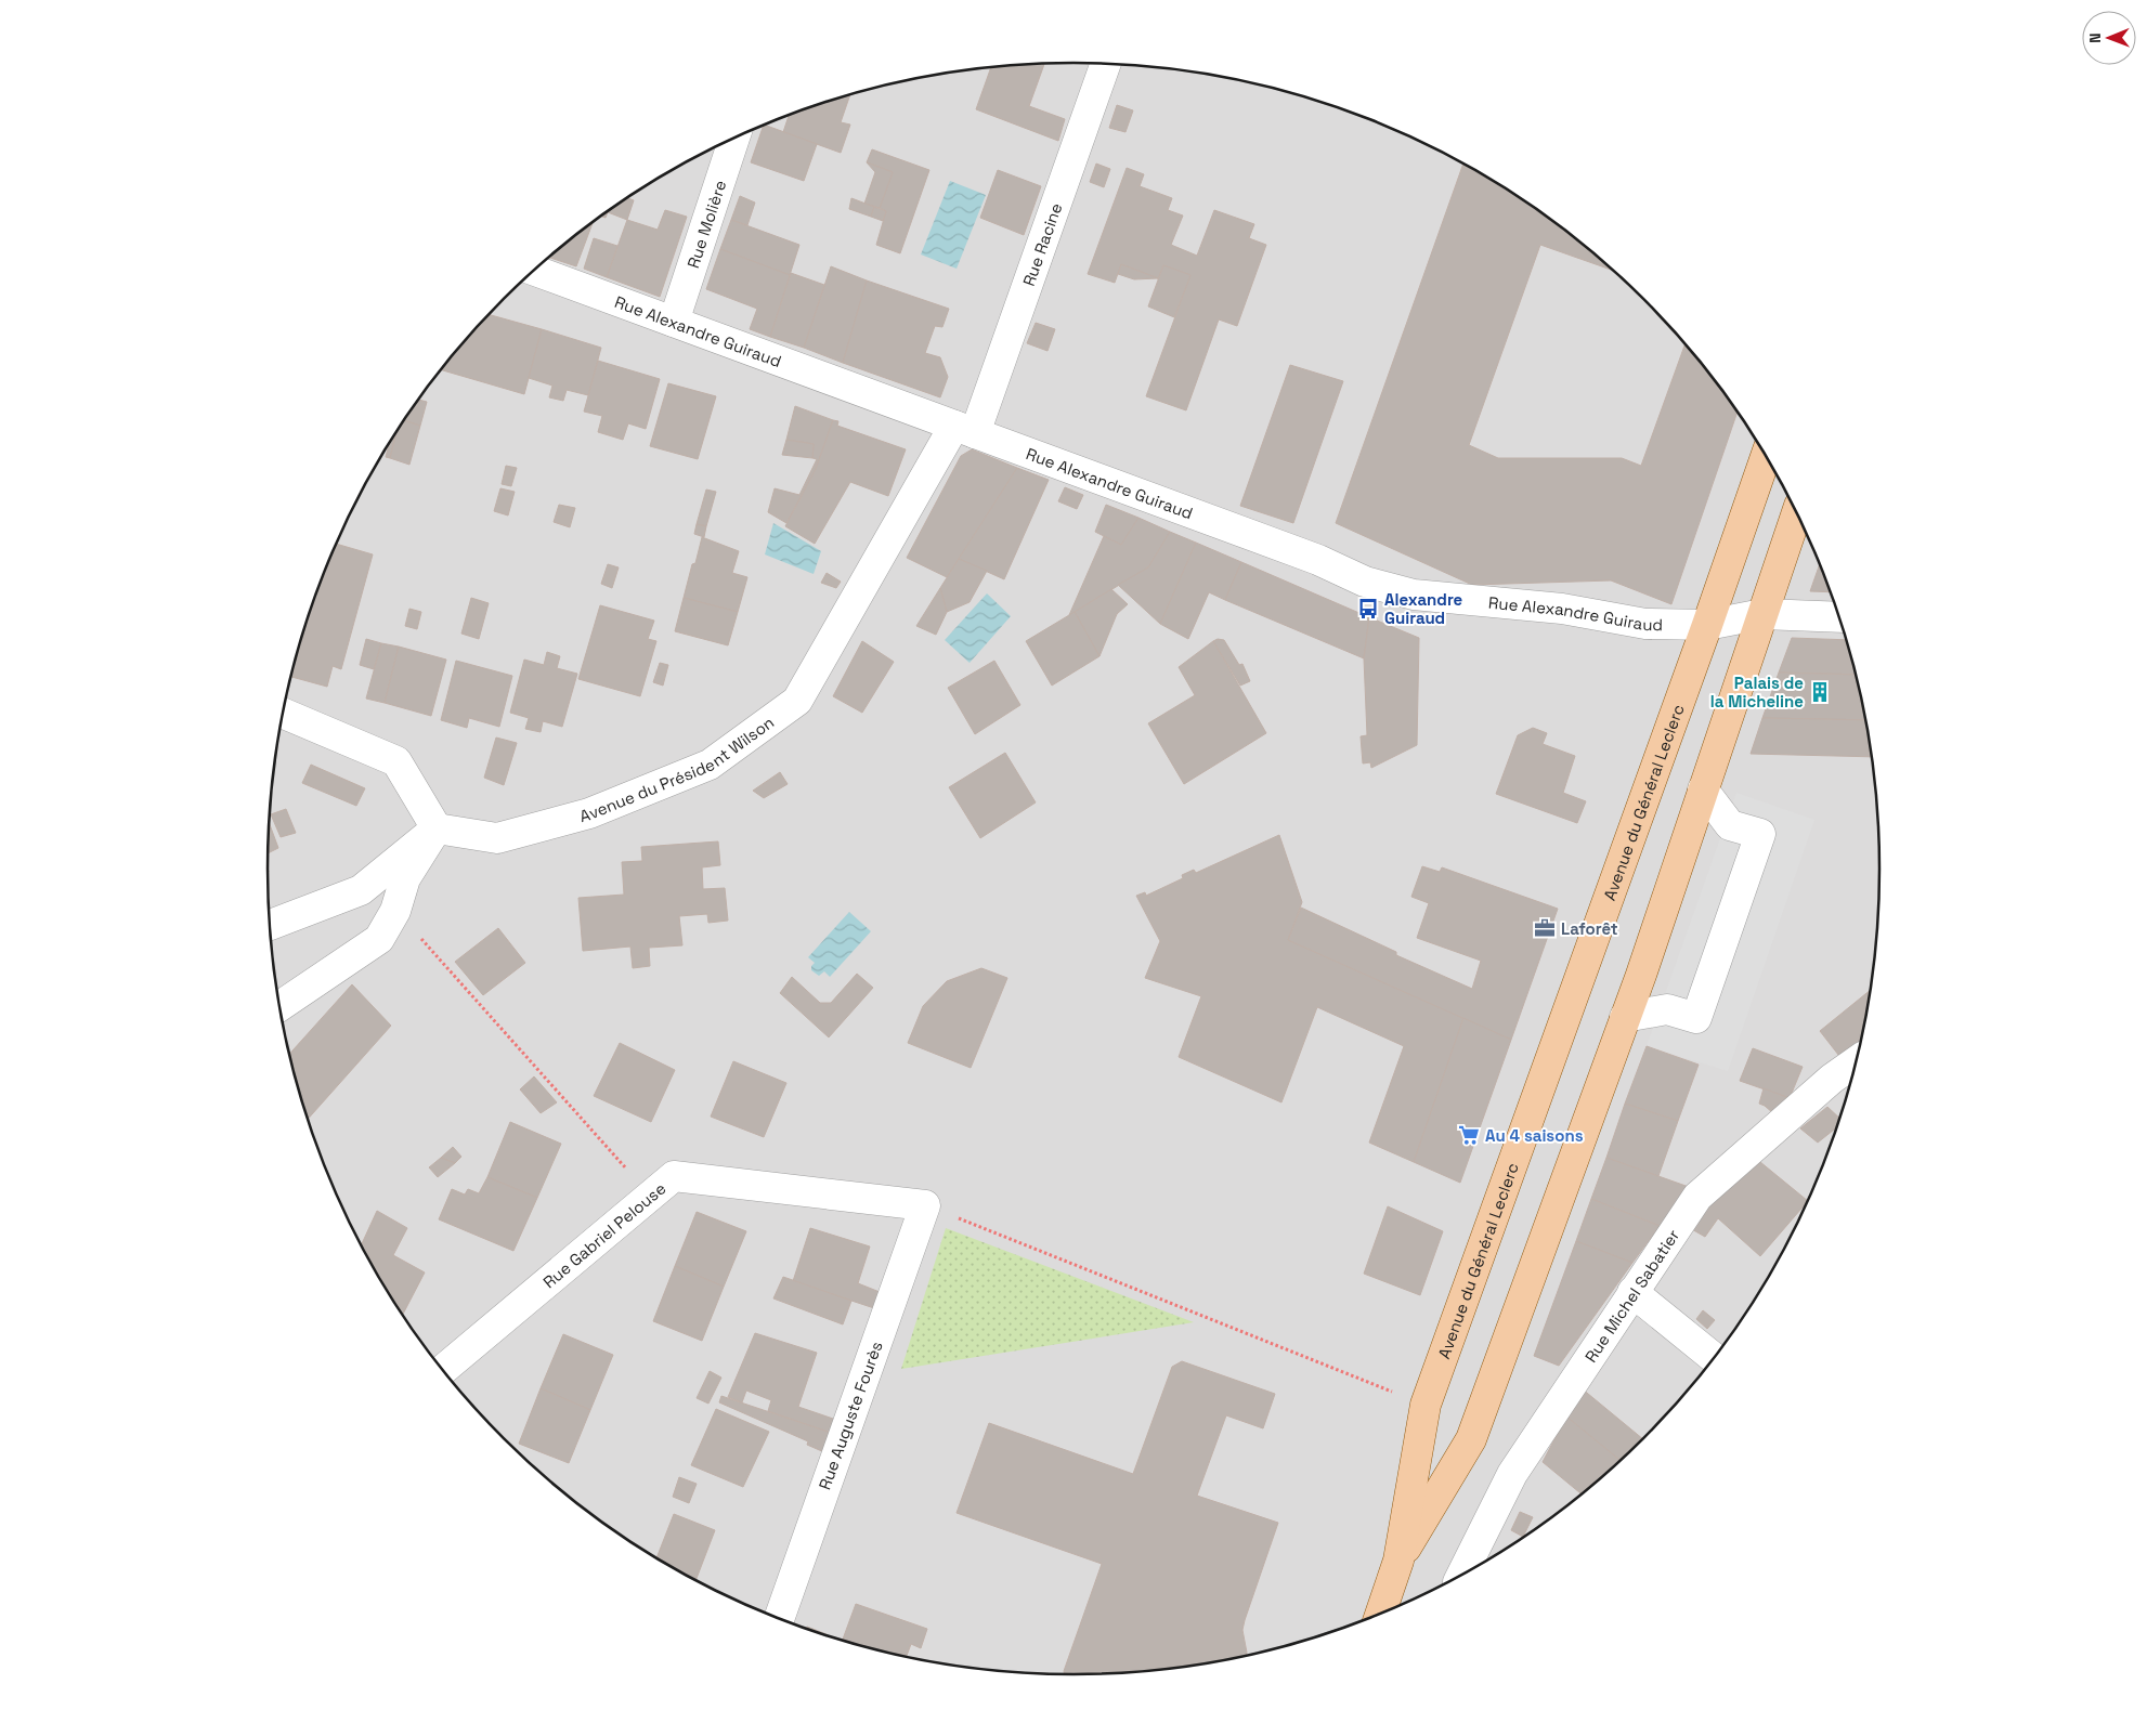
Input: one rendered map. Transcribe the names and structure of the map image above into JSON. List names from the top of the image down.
{
  "streets": {
    "main road": ["Avenue du Général Leclerc"],
    "street": [
      "Rue Molière",
      "Rue Racine",
      "Rue Alexandre Guiraud",
      "Avenue du Président Wilson",
      "Rue Gabriel Pelouse",
      "Rue Michel Sabatier",
      "Rue Auguste Fourès"
    ]
  },
  "crossings": [
    ["Rue Molière", "Rue Alexandre Guiraud"],
    ["Rue Racine", "Rue Alexandre Guiraud"],
    ["Rue Racine", "Avenue du Président Wilson"],
    ["Rue Alexandre Guiraud", "Avenue du Président Wilson"],
    ["Rue Alexandre Guiraud", "Avenue du Général Leclerc"],
    ["Rue Gabriel Pelouse", "Rue Auguste Fourès"]
  ],
  "places": {
    "bus stop": ["Alexandre Guiraud"],
    "building": ["Palais de la Micheline"],
    "office": ["Laforêt"],
    "supermarket": ["Au 4 saisons"]
  },
  "north": "left"
}
